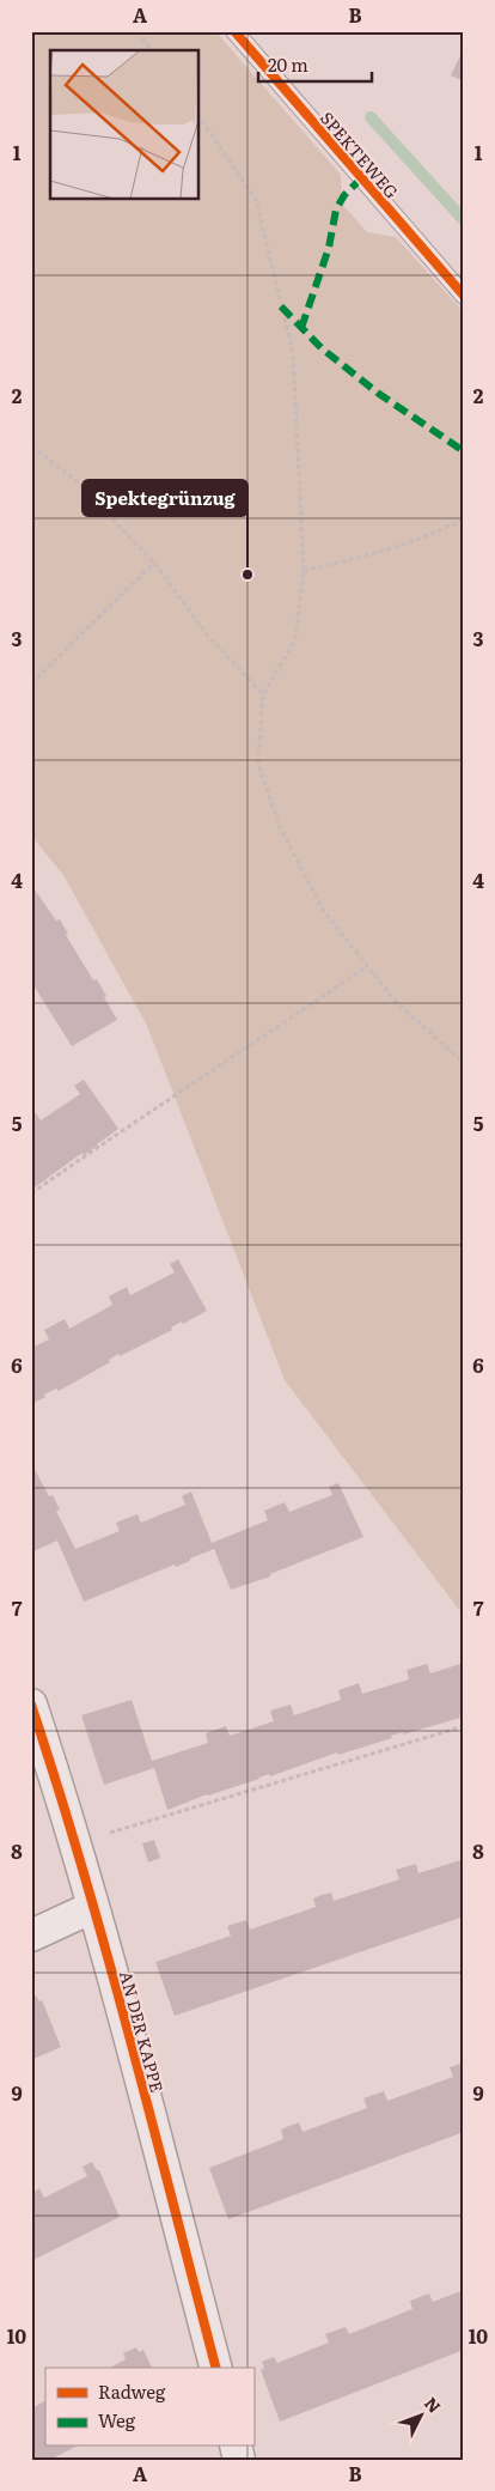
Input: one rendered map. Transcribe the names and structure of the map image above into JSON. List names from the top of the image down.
{
  "streets": {
    "street": ["AN DER KAPPE"],
    "lane": ["SPEKTEWEG"]
  },
  "places": ["Spektegrünzug"],
  "legend": ["Radweg", "Weg"],
  "scale_bar": "20 m",
  "north": "top right",
  "grid": {
    "columns": ["A", "B"],
    "rows": [
      "1",
      "2",
      "3",
      "4",
      "5",
      "6",
      "7",
      "8",
      "9",
      "10"
    ]
  }
}
